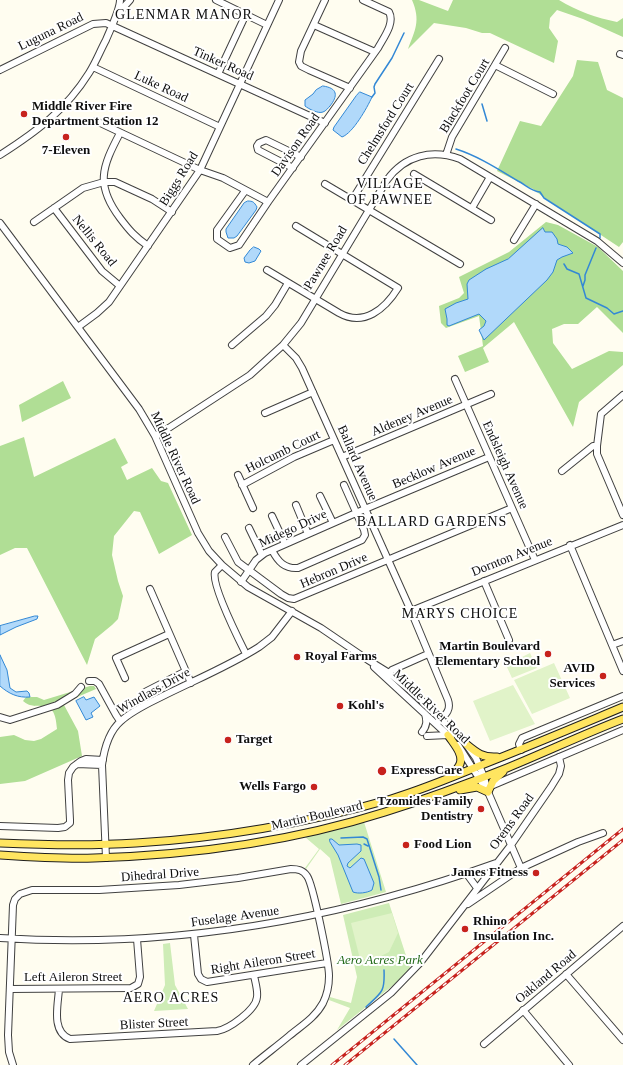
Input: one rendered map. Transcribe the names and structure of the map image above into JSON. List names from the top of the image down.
{
  "streets": {
    "main road": ["Martin Boulevard"],
    "street": [
      "Luguna Road",
      "Tinker Road",
      "Luke Road",
      "Blackfoot Court",
      "Chelmsford Court",
      "Davison Road",
      "Biggs Road",
      "Nellis Road",
      "Pawnee Road",
      "Aldeney Avenue",
      "Holcumb Court",
      "Middle River Road",
      "Ballard Avenue",
      "Endsleigh Avenue",
      "Becklow Avenue",
      "Midego Drive",
      "Dornton Avenue",
      "Hebron Drive",
      "Windlass Drive",
      "Orems Road",
      "Dihedral Drive",
      "Fuselage Avenue",
      "Right Aileron Street",
      "Oakland Road",
      "Left Aileron Street",
      "Blister Street"
    ]
  },
  "crossings": [
    ["Luguna Road", "Tinker Road"],
    ["Tinker Road", "Davison Road"],
    ["Tinker Road", "Biggs Road"],
    ["Luke Road", "Biggs Road"],
    ["Blackfoot Court", "Pawnee Road"],
    ["Biggs Road", "Nellis Road"],
    ["Biggs Road", "Middle River Road"],
    ["Pawnee Road", "Middle River Road"],
    ["Pawnee Road", "Ballard Avenue"],
    ["Aldeney Avenue", "Ballard Avenue"],
    ["Aldeney Avenue", "Endsleigh Avenue"],
    ["Holcumb Court", "Ballard Avenue"],
    ["Middle River Road", "Ballard Avenue"],
    ["Middle River Road", "Midego Drive"],
    ["Middle River Road", "Windlass Drive"],
    ["Middle River Road", "Martin Boulevard"],
    ["Middle River Road", "Orems Road"],
    ["Ballard Avenue", "Becklow Avenue"],
    ["Ballard Avenue", "Midego Drive"],
    ["Ballard Avenue", "Dornton Avenue"],
    ["Ballard Avenue", "Hebron Drive"],
    ["Endsleigh Avenue", "Becklow Avenue"],
    ["Endsleigh Avenue", "Dornton Avenue"],
    ["Becklow Avenue", "Midego Drive"],
    ["Midego Drive", "Hebron Drive"],
    ["Windlass Drive", "Martin Boulevard"],
    ["Orems Road", "Fuselage Avenue"],
    ["Dihedral Drive", "Fuselage Avenue"],
    ["Dihedral Drive", "Right Aileron Street"],
    ["Dihedral Drive", "Left Aileron Street"],
    ["Fuselage Avenue", "Right Aileron Street"],
    ["Fuselage Avenue", "Left Aileron Street"],
    ["Right Aileron Street", "Blister Street"],
    ["Left Aileron Street", "Blister Street"]
  ],
  "districts": [
    "GLENMAR MANOR",
    "VILLAGE OF PAWNEE",
    "BALLARD GARDENS",
    "MARYS CHOICE",
    "AERO ACRES"
  ],
  "parks": ["Aero Acres Park"],
  "places": [
    "Middle River Fire Department Station 12",
    "7-Eleven",
    "Martin Boulevard Elementary School",
    "Royal Farms",
    "AVID Services",
    "Kohl's",
    "Target",
    "ExpressCare",
    "Wells Fargo",
    "Tzomides Family Dentistry",
    "Food Lion",
    "James Fitness",
    "Rhino Insulation Inc."
  ]
}
